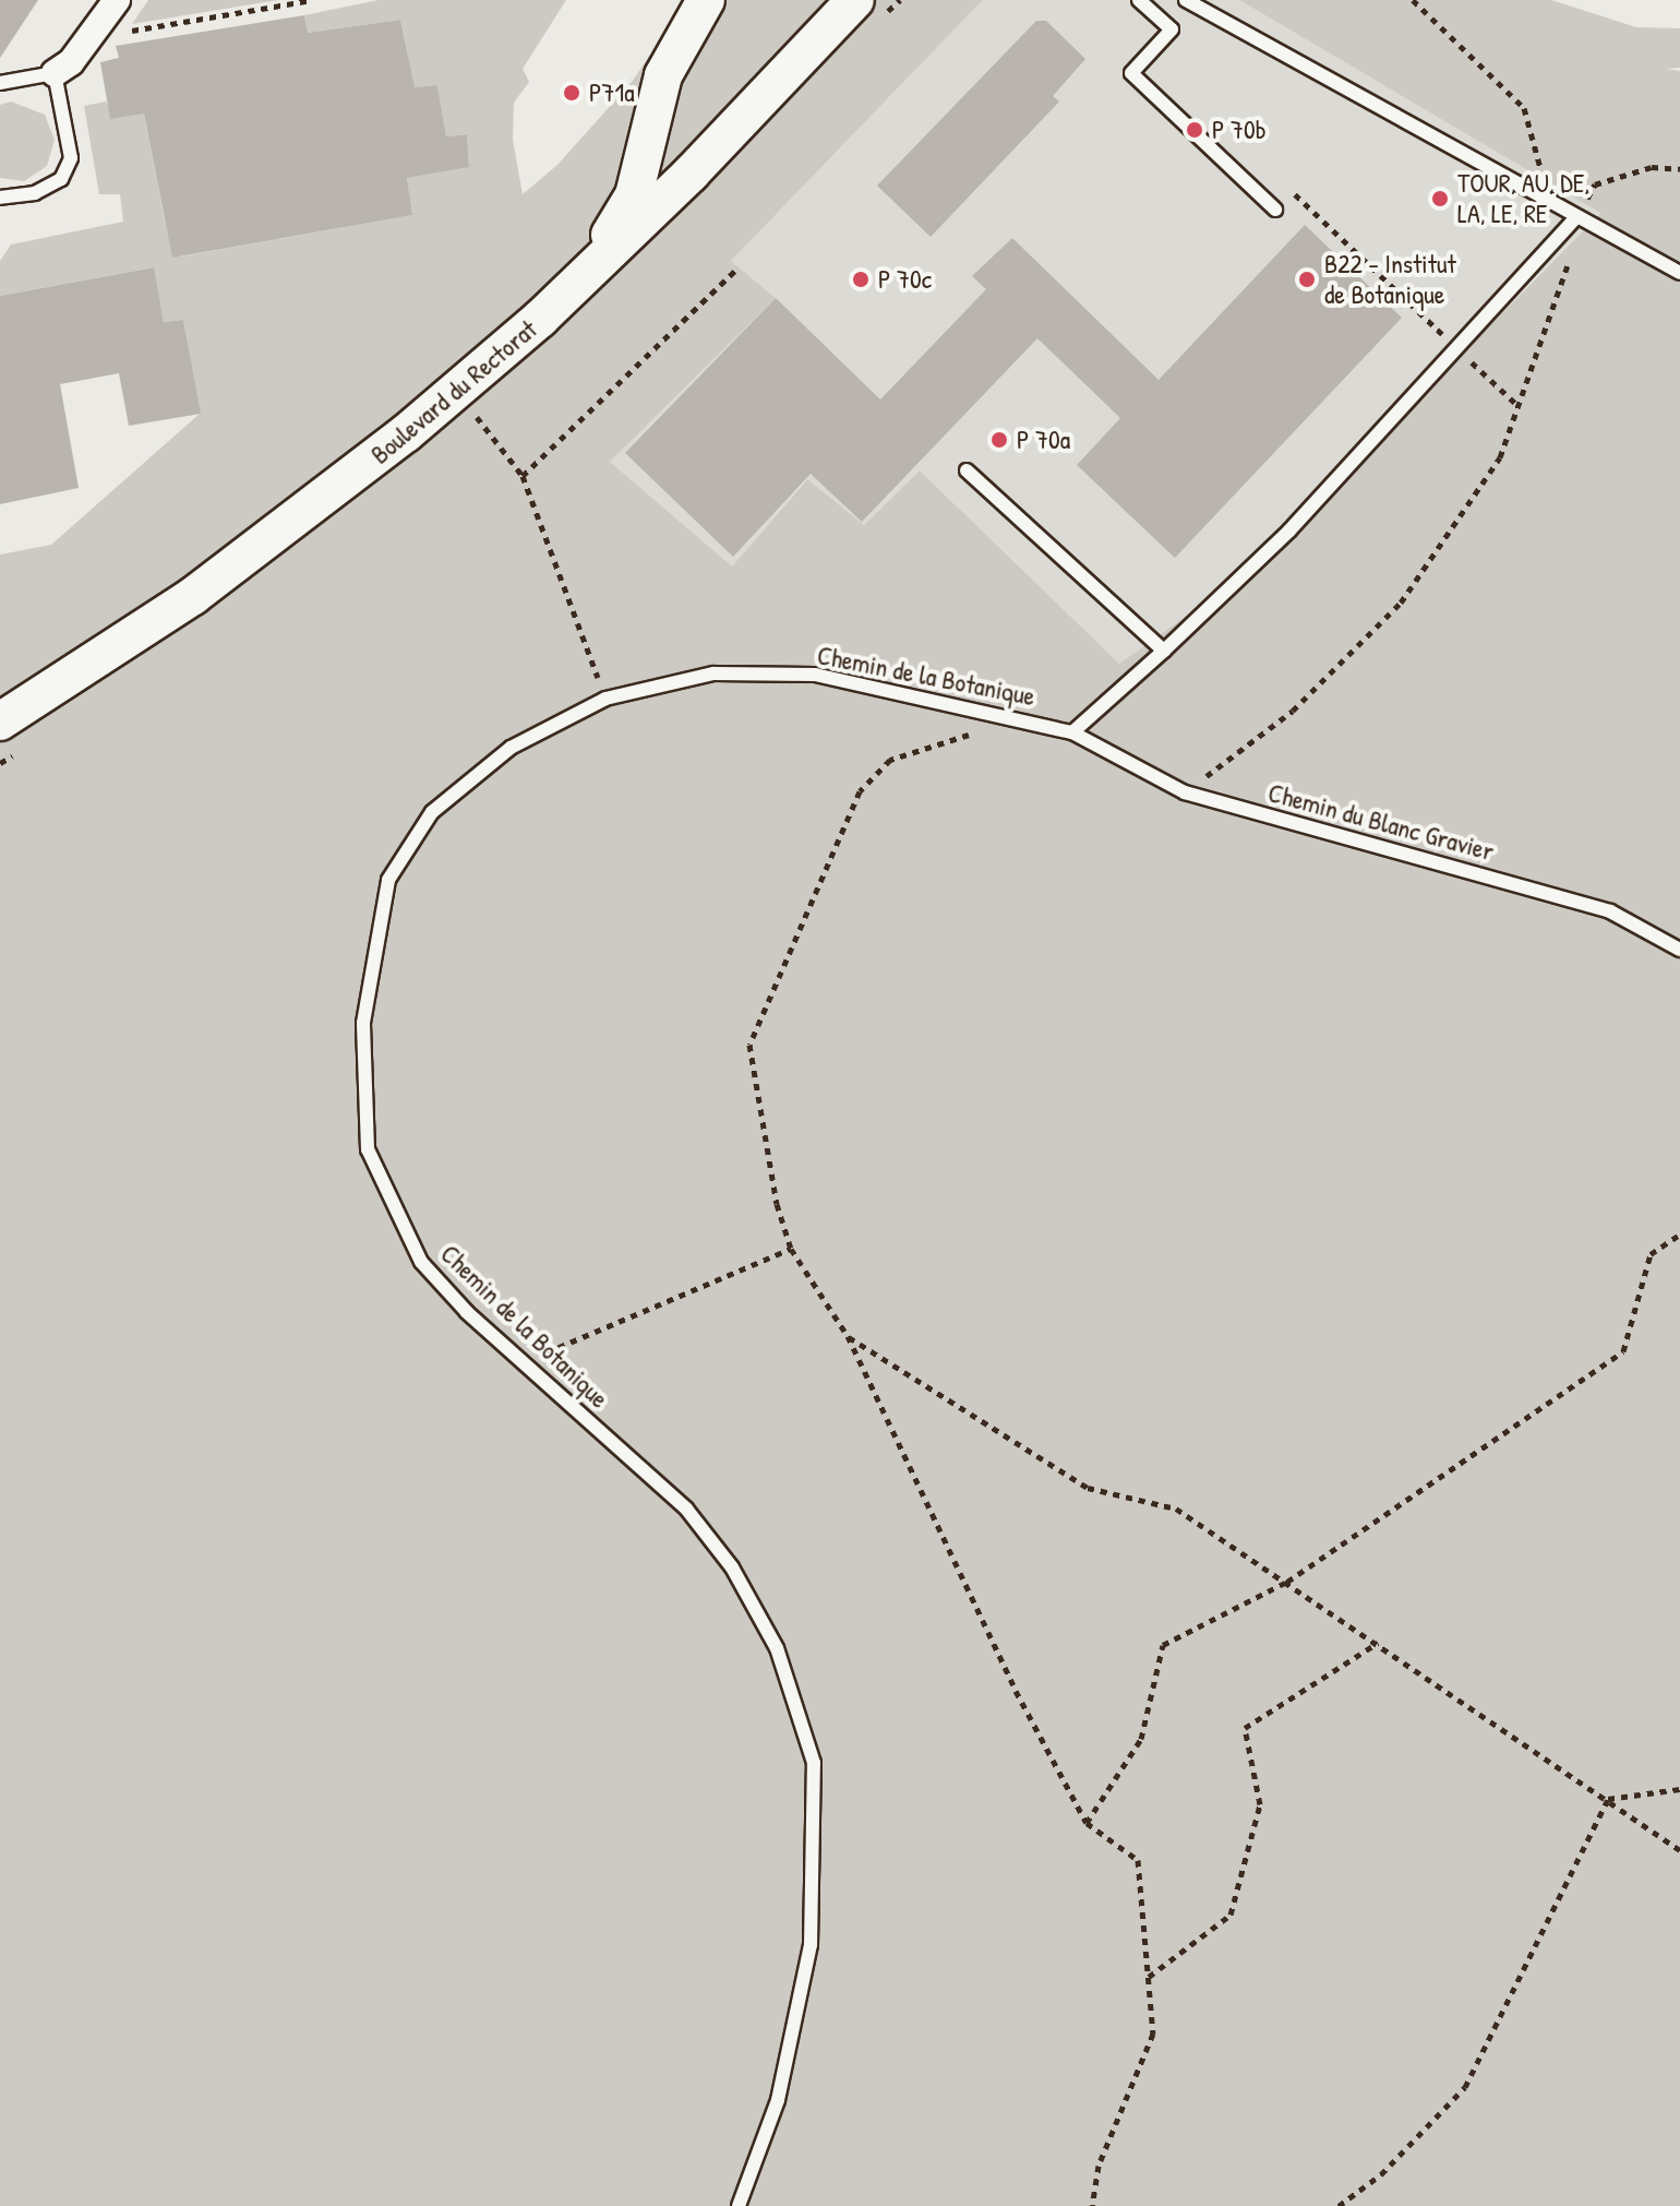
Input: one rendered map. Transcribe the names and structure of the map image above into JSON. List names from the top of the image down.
{
  "streets": {
    "main road": ["Boulevard du Rectorat"],
    "lane": ["Chemin de la Botanique", "Chemin du Blanc Gravier"]
  },
  "crossings": [
    ["Chemin de la Botanique", "Chemin du Blanc Gravier"]
  ],
  "places": [
    "P71a",
    "P 70b",
    "TOUR, AU, DE, LA, LE, RE",
    "P 70c",
    "B22 - Institut de Botanique",
    "P 70a"
  ]
}
